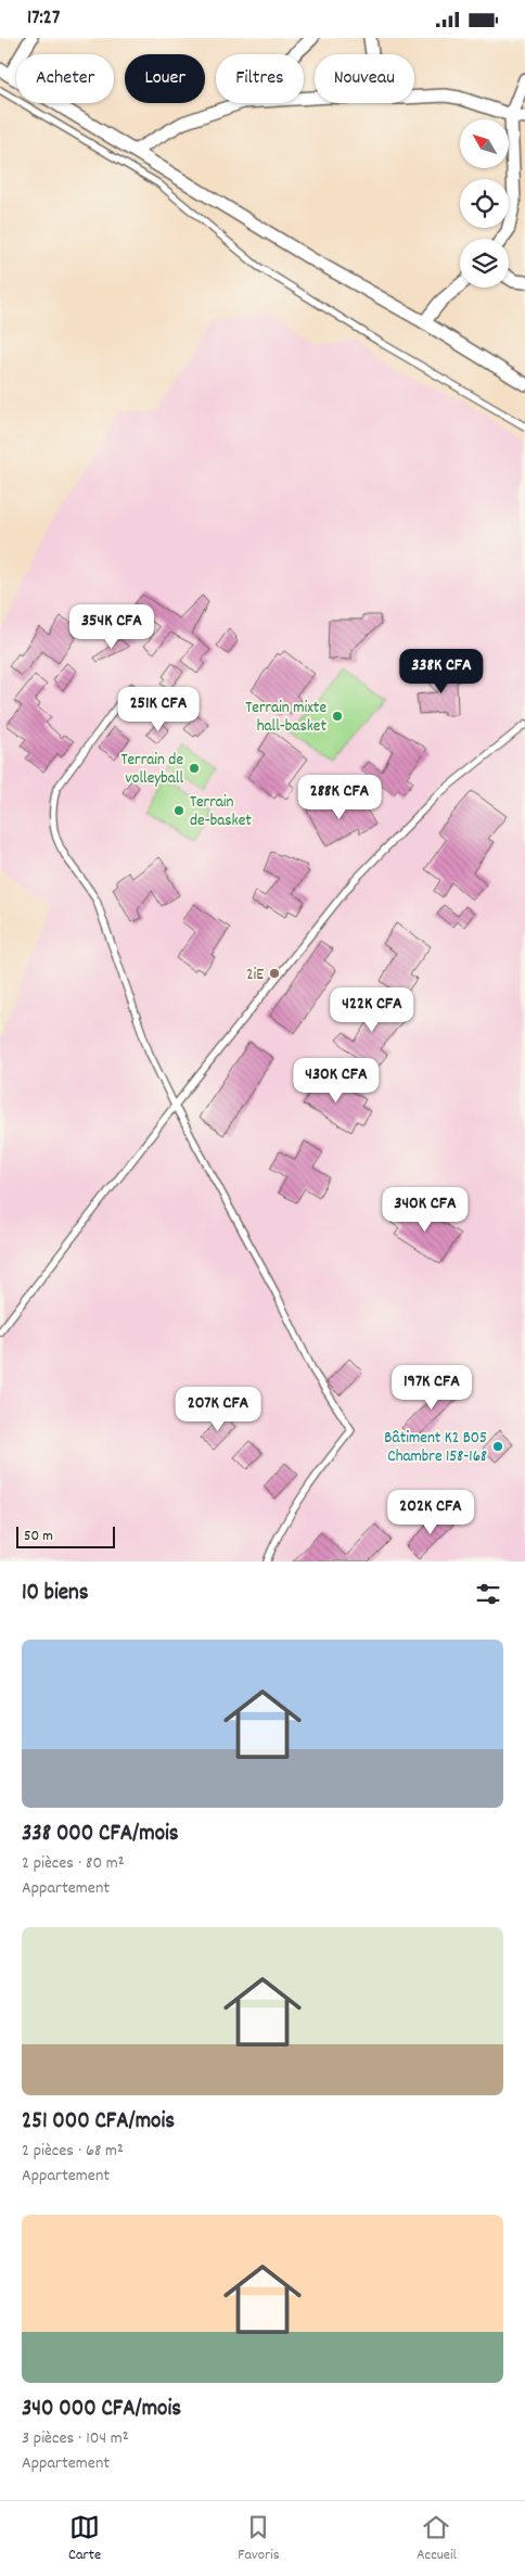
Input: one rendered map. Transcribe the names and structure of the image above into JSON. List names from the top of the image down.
{
  "places": [
    "Terrain mixte hall-basket",
    "Terrain de volleyball",
    "Terrain de-basket",
    "2iE",
    "Bâtiment K2 B05 Chambre 158-168"
  ],
  "scale_bar": "50 m",
  "north": "top left",
  "page": {
    "status": "17:27",
    "chip": [
      "Acheter",
      "Louer",
      "Filtres",
      "Nouveau"
    ],
    "price": [
      "354K CFA",
      "338K CFA",
      "251K CFA",
      "288K CFA",
      "422K CFA",
      "430K CFA",
      "340K CFA",
      "197K CFA",
      "207K CFA",
      "202K CFA"
    ],
    "scale": "50 m",
    "heading": "10 biens",
    "list": [
      {
        "name": "338 000 CFA/mois",
        "note": "2 pièces · 80 m² · Appartement"
      },
      {
        "name": "251 000 CFA/mois",
        "note": "2 pièces · 68 m² · Appartement"
      },
      {
        "name": "340 000 CFA/mois",
        "note": "3 pièces · 104 m² · Appartement"
      }
    ],
    "tabs": ["Carte", "Favoris", "Accueil"]
  }
}
